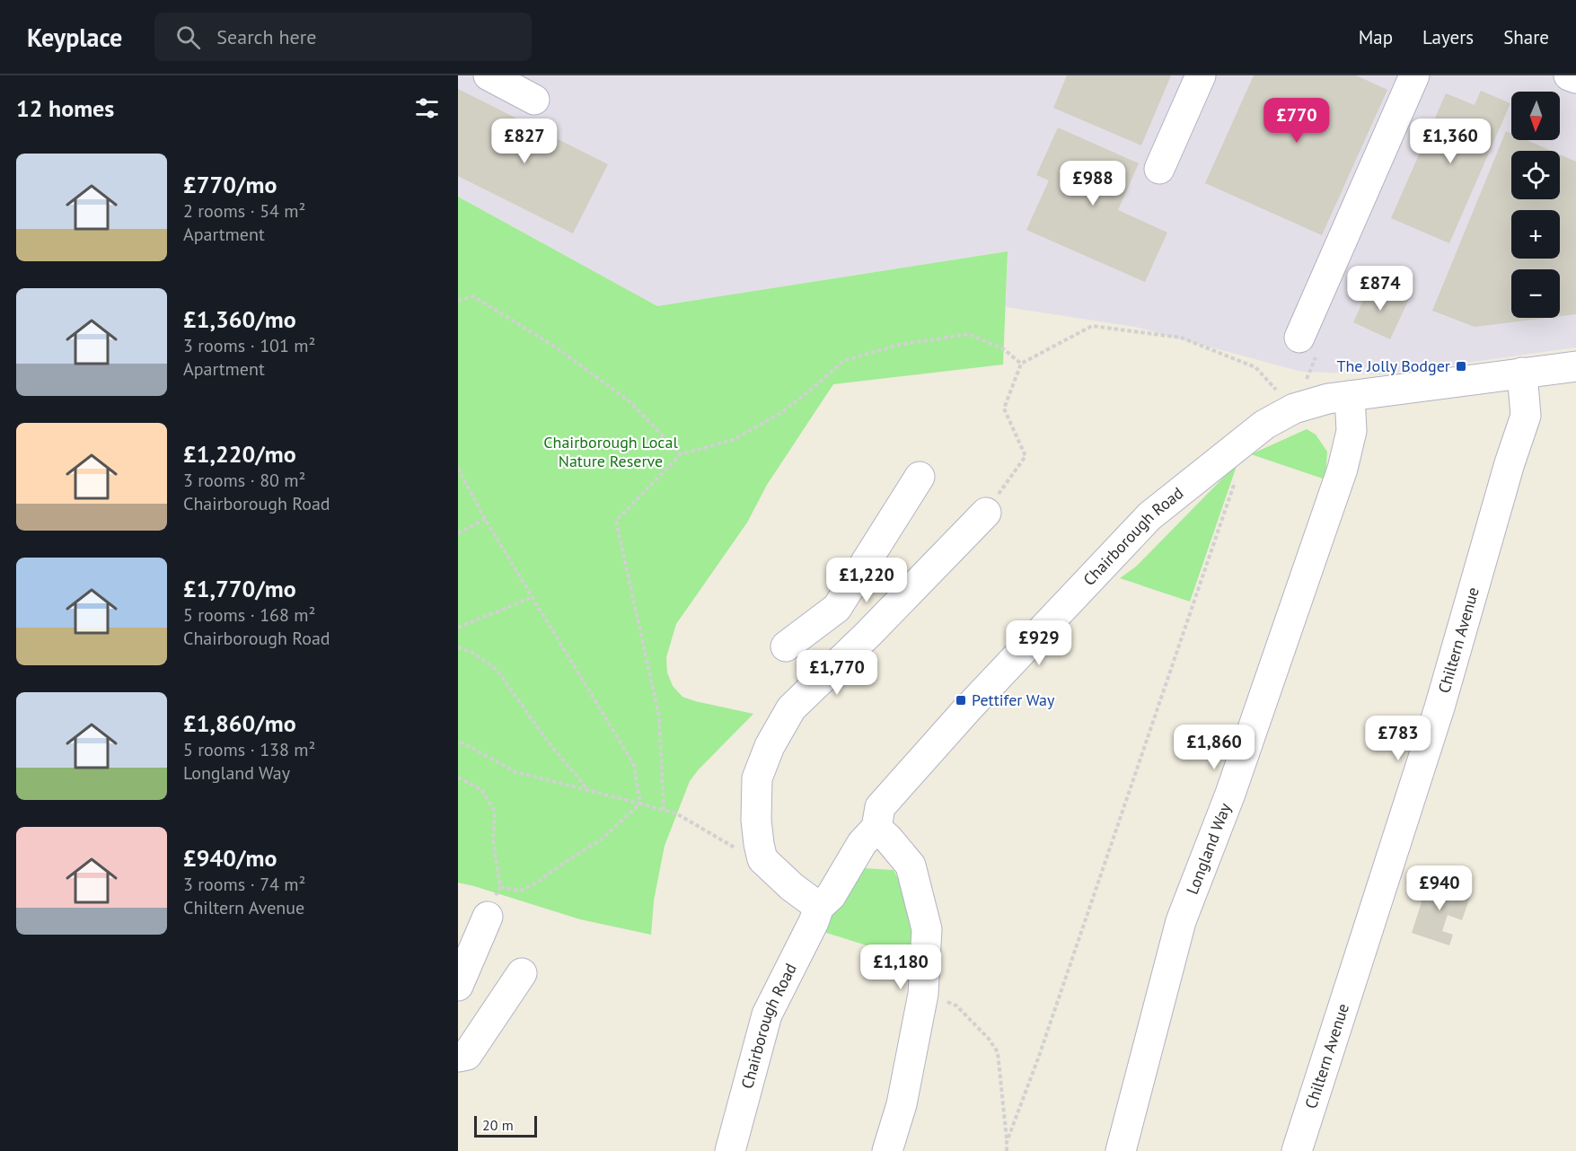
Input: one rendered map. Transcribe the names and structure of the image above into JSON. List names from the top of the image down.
{
  "streets": {
    "street": ["Chairborough Road", "Chiltern Avenue", "Longland Way"]
  },
  "crossings": [
    ["Chairborough Road", "Chiltern Avenue"],
    ["Chairborough Road", "Longland Way"]
  ],
  "parks": ["Chairborough Local Nature Reserve"],
  "places": {
    "transit": ["The Jolly Bodger", "Pettifer Way"]
  },
  "scale_bar": "20 m",
  "north": "bottom",
  "page": {
    "header": "Keyplace",
    "search": "Search here",
    "nav": ["Map", "Layers", "Share"],
    "heading": "12 homes",
    "map_buttons": ["+", "−"],
    "price": [
      "£770",
      "£827",
      "£1,360",
      "£988",
      "£874",
      "£1,220",
      "£929",
      "£1,770",
      "£783",
      "£1,860",
      "£940",
      "£1,180"
    ],
    "list": [
      {
        "name": "£770/mo",
        "note": "2 rooms · 54 m² · Apartment"
      },
      {
        "name": "£1,360/mo",
        "note": "3 rooms · 101 m² · Apartment"
      },
      {
        "name": "£1,220/mo",
        "note": "3 rooms · 80 m² · Chairborough Road"
      },
      {
        "name": "£1,770/mo",
        "note": "5 rooms · 168 m² · Chairborough Road"
      },
      {
        "name": "£1,860/mo",
        "note": "5 rooms · 138 m² · Longland Way"
      },
      {
        "name": "£940/mo",
        "note": "3 rooms · 74 m² · Chiltern Avenue"
      }
    ],
    "scale": "20 m"
  }
}
